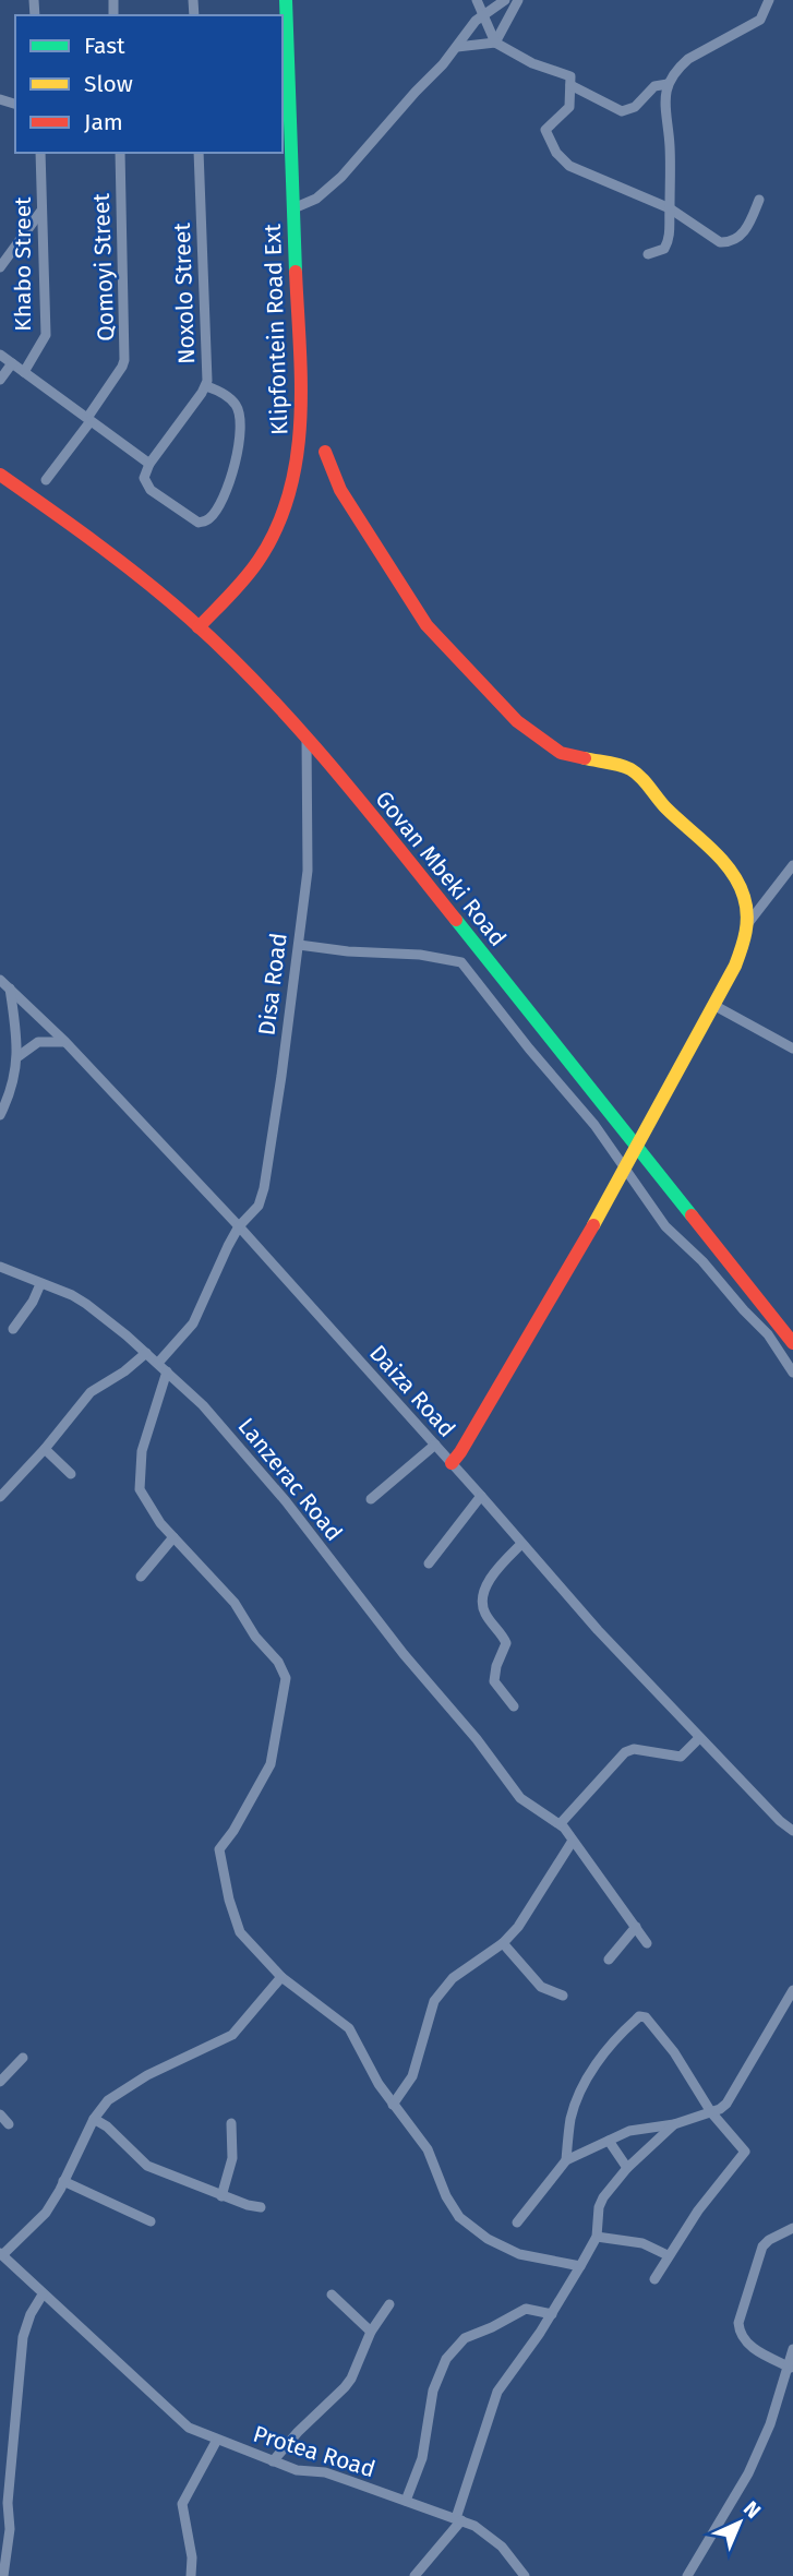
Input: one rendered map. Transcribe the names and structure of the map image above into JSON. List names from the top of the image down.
{
  "streets": {
    "street": [
      "Khabo Street",
      "Qomoyi Street",
      "Noxolo Street",
      "Klipfontein Road Ext",
      "Govan Mbeki Road",
      "Disa Road",
      "Daiza Road",
      "Lanzerac Road",
      "Protea Road"
    ]
  },
  "crossings": [
    ["Klipfontein Road Ext", "Govan Mbeki Road"],
    ["Govan Mbeki Road", "Disa Road"],
    ["Disa Road", "Daiza Road"],
    ["Disa Road", "Lanzerac Road"]
  ],
  "legend": ["Fast", "Slow", "Jam"],
  "north": "top right"
}
